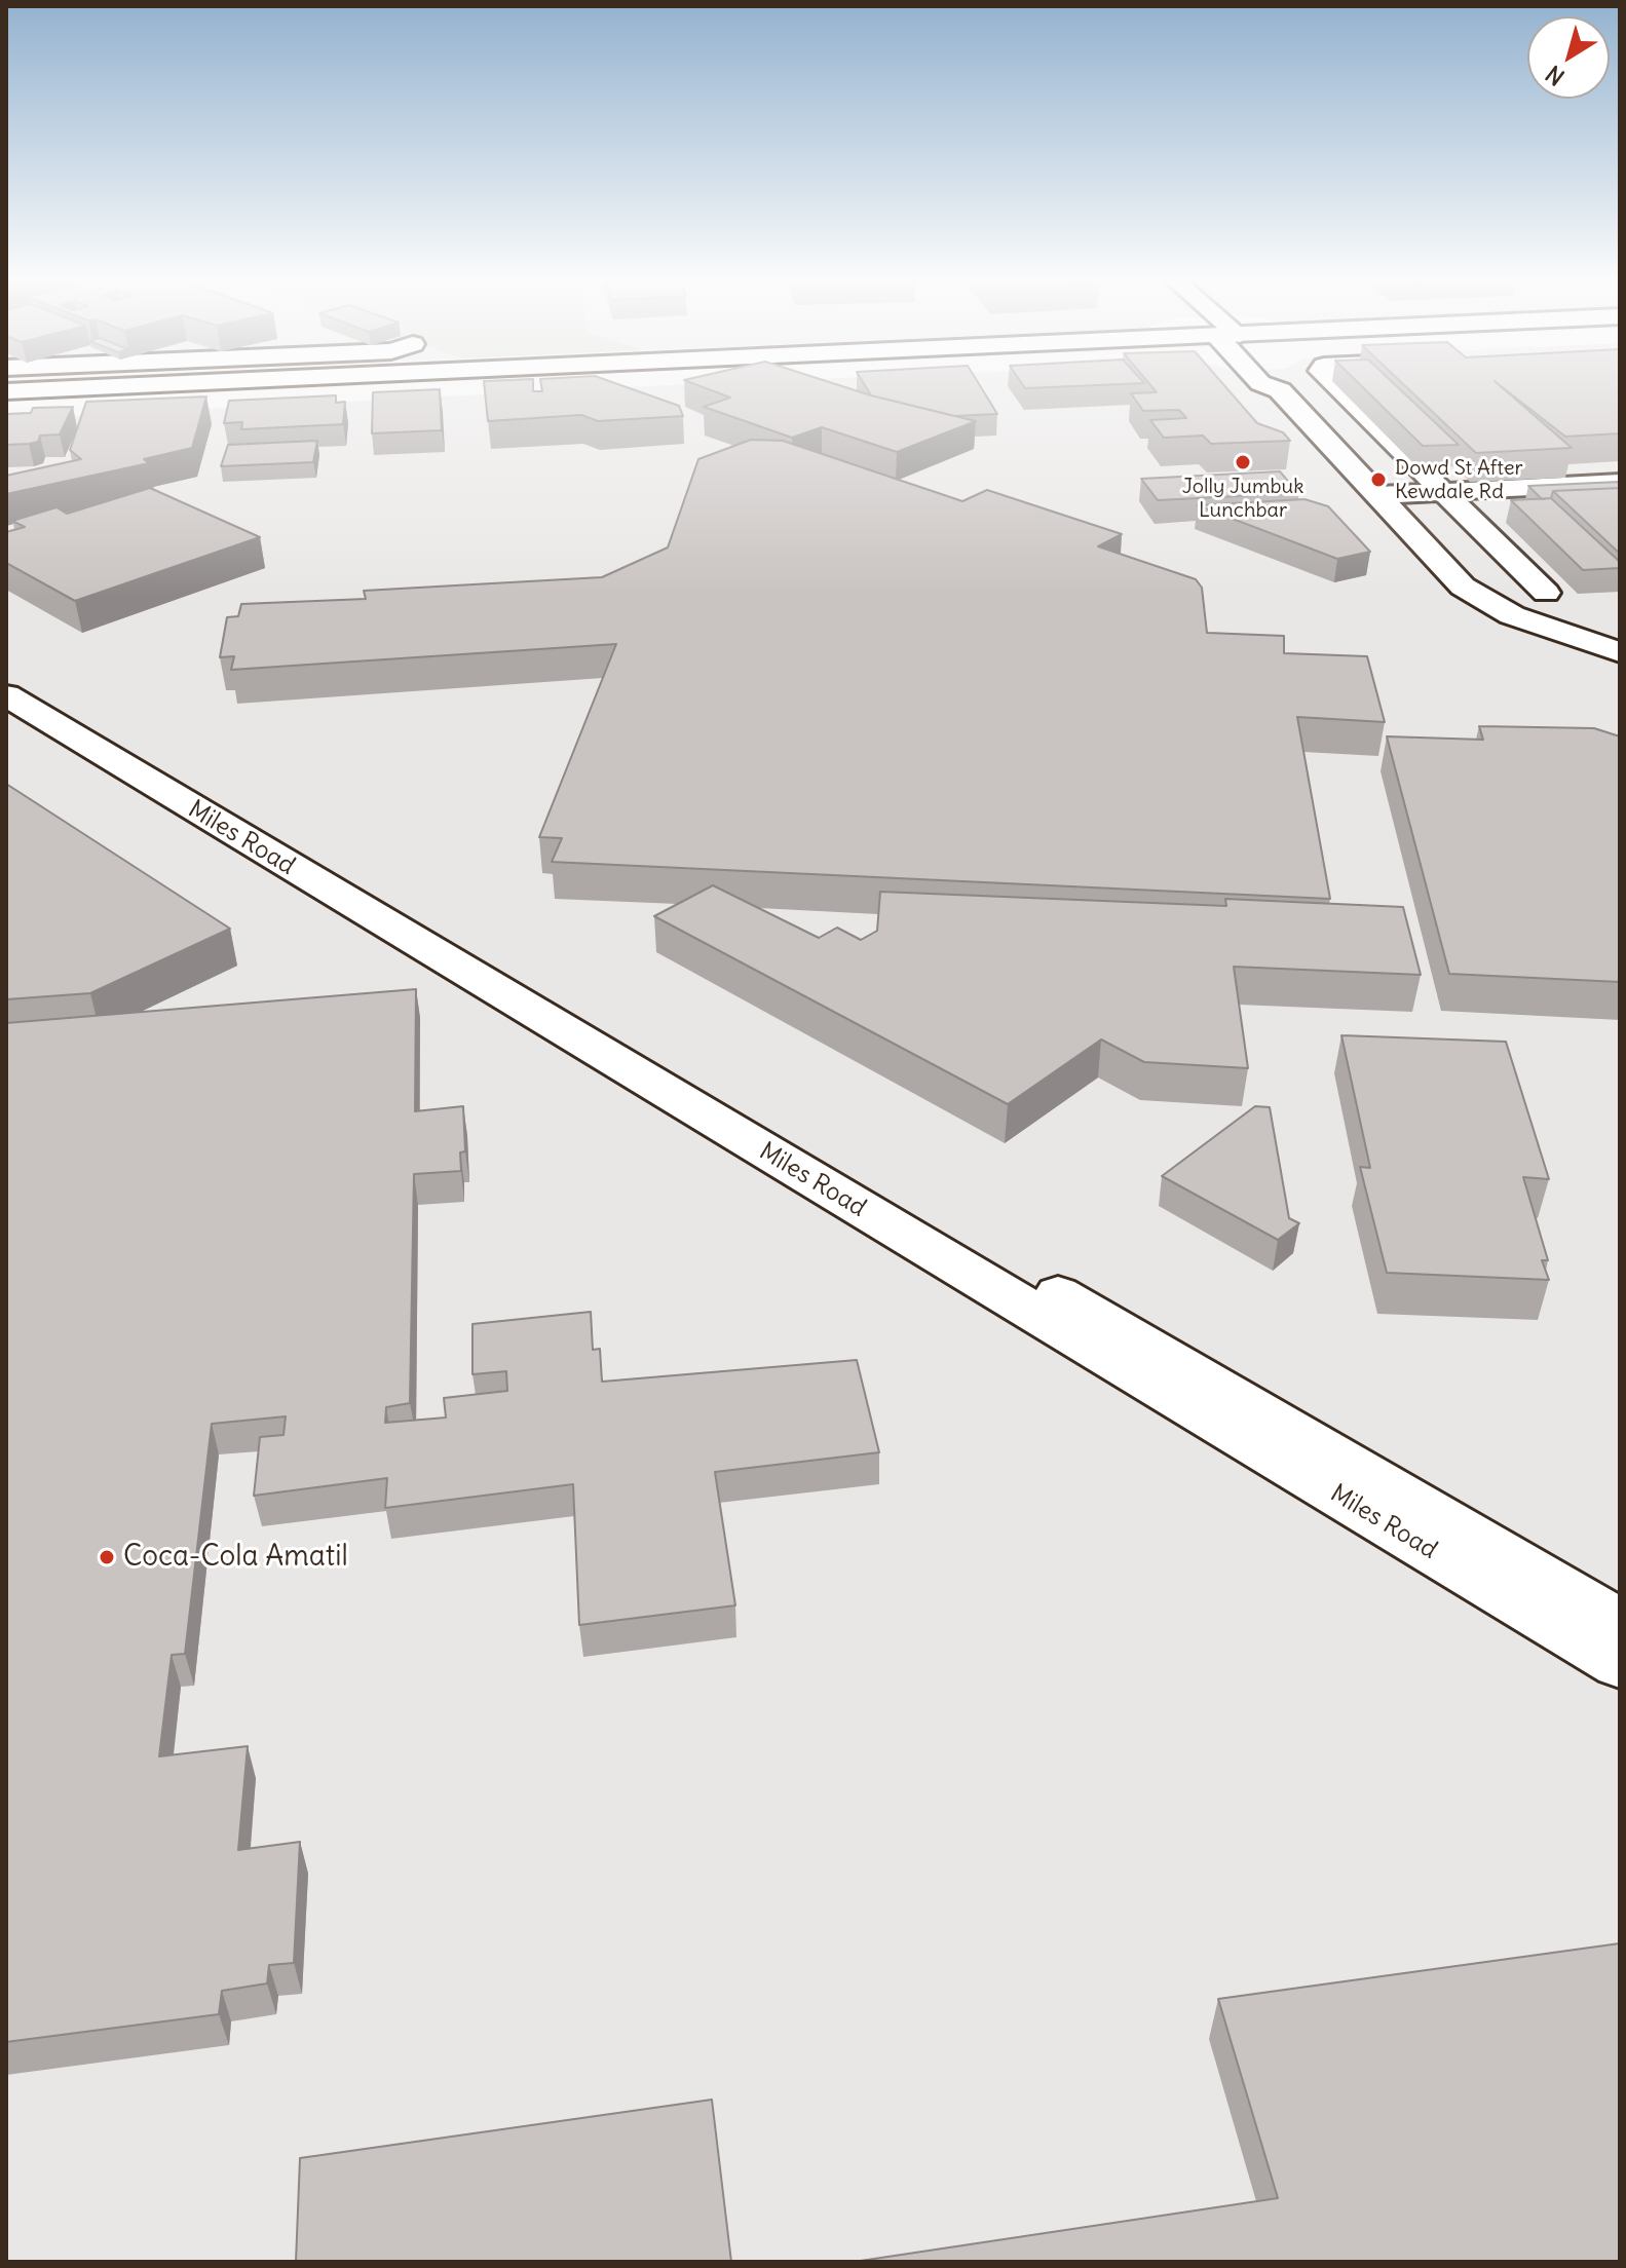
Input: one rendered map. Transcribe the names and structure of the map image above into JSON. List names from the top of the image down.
{
  "streets": {
    "street": ["Miles Road"]
  },
  "places": ["Jolly Jumbuk Lunchbar", "Dowd St After Kewdale Rd", "Coca-Cola Amatil"],
  "north": "bottom left"
}
